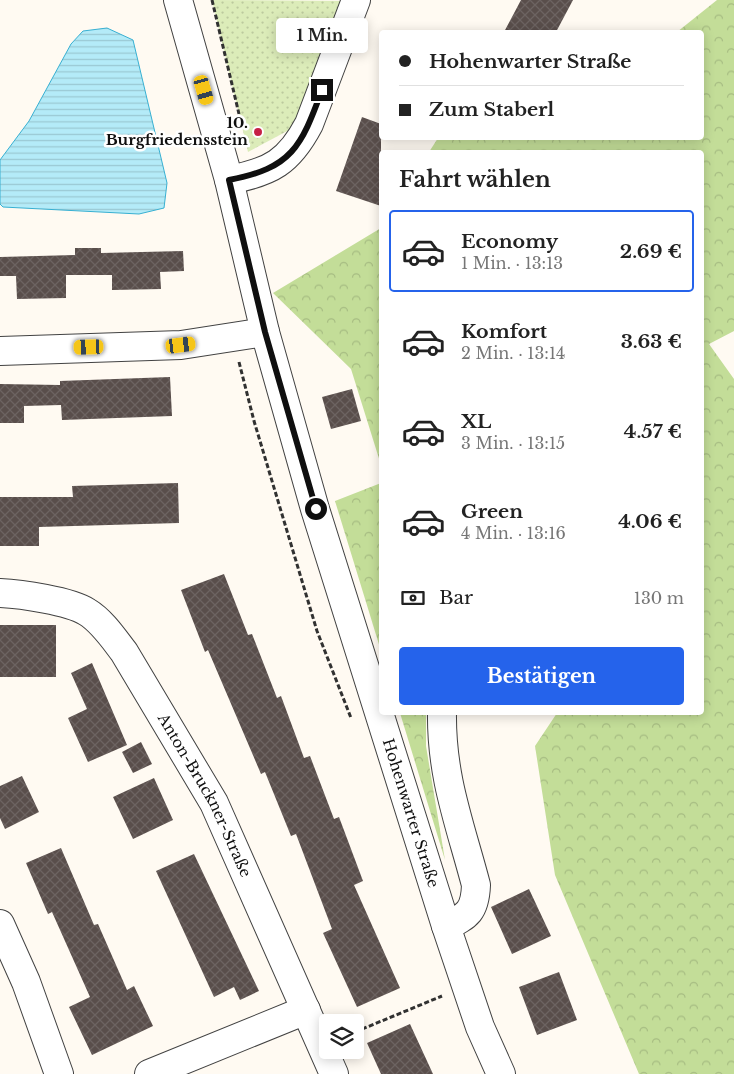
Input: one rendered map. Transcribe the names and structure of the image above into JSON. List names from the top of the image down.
{
  "streets": {
    "street": ["Anton-Bruckner-Straße", "Hohenwarter Straße"]
  },
  "places": ["10. Burgfriedensstein"],
  "page": {
    "bubble": "1 Min.",
    "banner": ["Hohenwarter Straße", "Zum Staberl"],
    "heading": "Fahrt wählen",
    "list": [
      {
        "name": "Economy",
        "note": "1 Min. · 13:13",
        "value": "2.69 €"
      },
      {
        "name": "Komfort",
        "note": "2 Min. · 13:14",
        "value": "3.63 €"
      },
      {
        "name": "XL",
        "note": "3 Min. · 13:15",
        "value": "4.57 €"
      },
      {
        "name": "Green",
        "note": "4 Min. · 13:16",
        "value": "4.06 €"
      }
    ],
    "pay": ["Bar", "130 m"],
    "buttons": "Bestätigen"
  }
}
